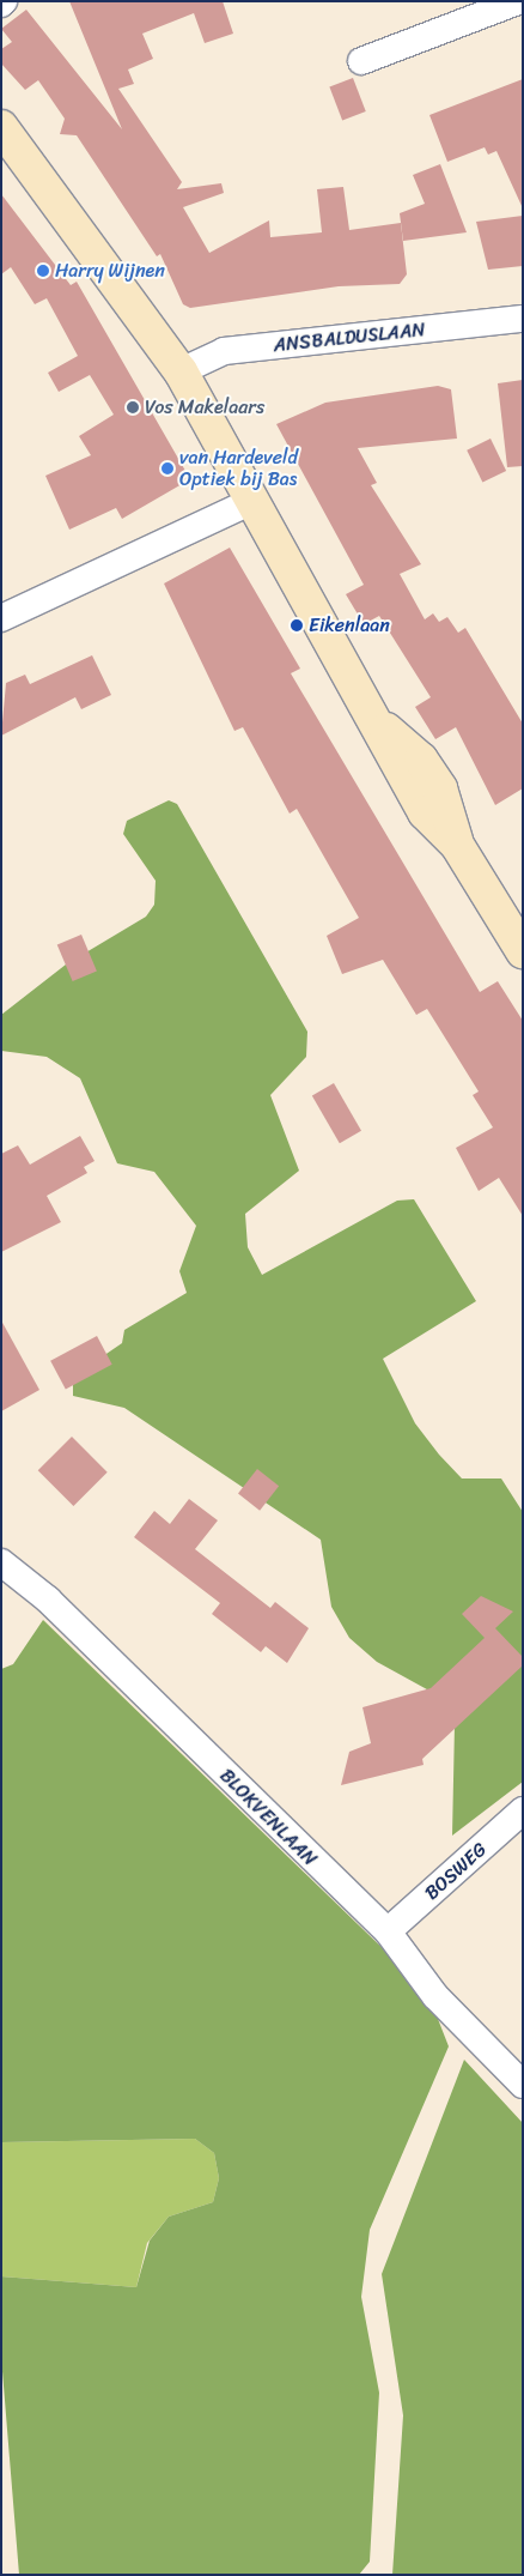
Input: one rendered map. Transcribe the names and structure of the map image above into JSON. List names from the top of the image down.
{
  "streets": {
    "street": ["ANSBALDUSLAAN", "BLOKVENLAAN", "BOSWEG"]
  },
  "crossings": [
    ["BLOKVENLAAN", "BOSWEG"]
  ],
  "places": [
    "Harry Wijnen",
    "Vos Makelaars",
    "van Hardeveld Optiek bij Bas",
    "Eikenlaan"
  ]
}
